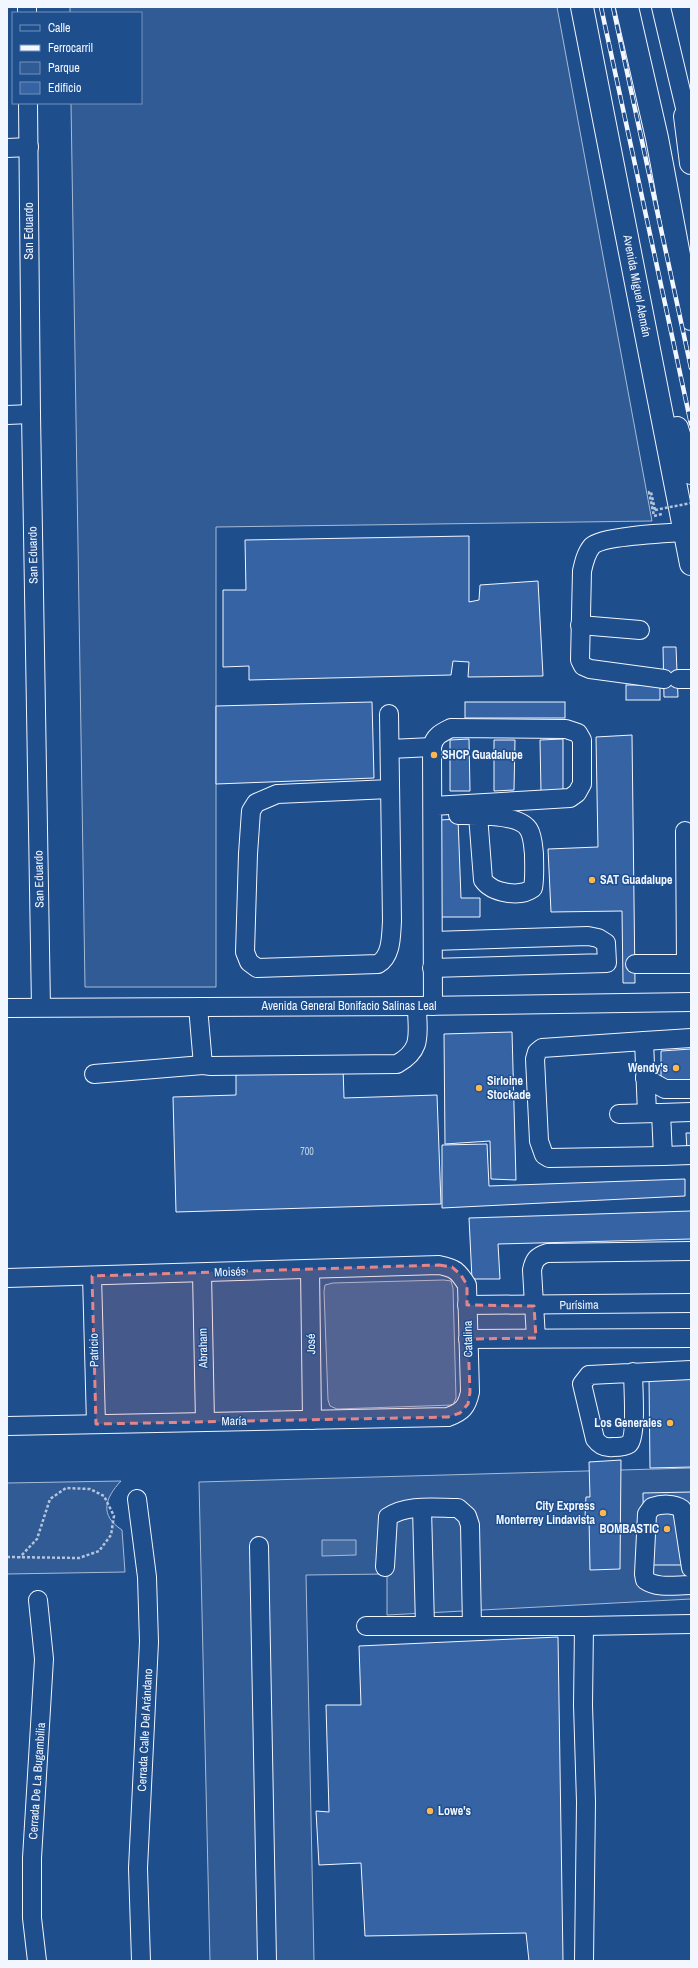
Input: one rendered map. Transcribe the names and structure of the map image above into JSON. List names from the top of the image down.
{
  "streets": {
    "highway": ["Avenida Miguel Alemán"],
    "street": [
      "San Eduardo",
      "Avenida General Bonifacio Salinas Leal",
      "Moisés",
      "Purísima",
      "Catalina",
      "José",
      "Abraham",
      "Patricio",
      "María",
      "Cerrada Calle Del Arándano",
      "Cerrada De La Bugambilia"
    ]
  },
  "crossings": [
    ["San Eduardo", "Avenida General Bonifacio Salinas Leal"],
    ["Moisés", "Catalina"],
    ["Moisés", "José"],
    ["Moisés", "Abraham"],
    ["Moisés", "Patricio"],
    ["Purísima", "Catalina"],
    ["Catalina", "María"],
    ["José", "María"],
    ["Abraham", "María"],
    ["Patricio", "María"]
  ],
  "places": [
    "SHCP Guadalupe",
    "SAT Guadalupe",
    "Wendy's",
    "Sirloine Stockade",
    "Los Generales",
    "City Express Monterrey Lindavista",
    "BOMBASTIC",
    "Lowe's"
  ],
  "house_numbers": ["700"],
  "legend": [
    "Calle",
    "Ferrocarril",
    "Parque",
    "Edificio"
  ]
}
